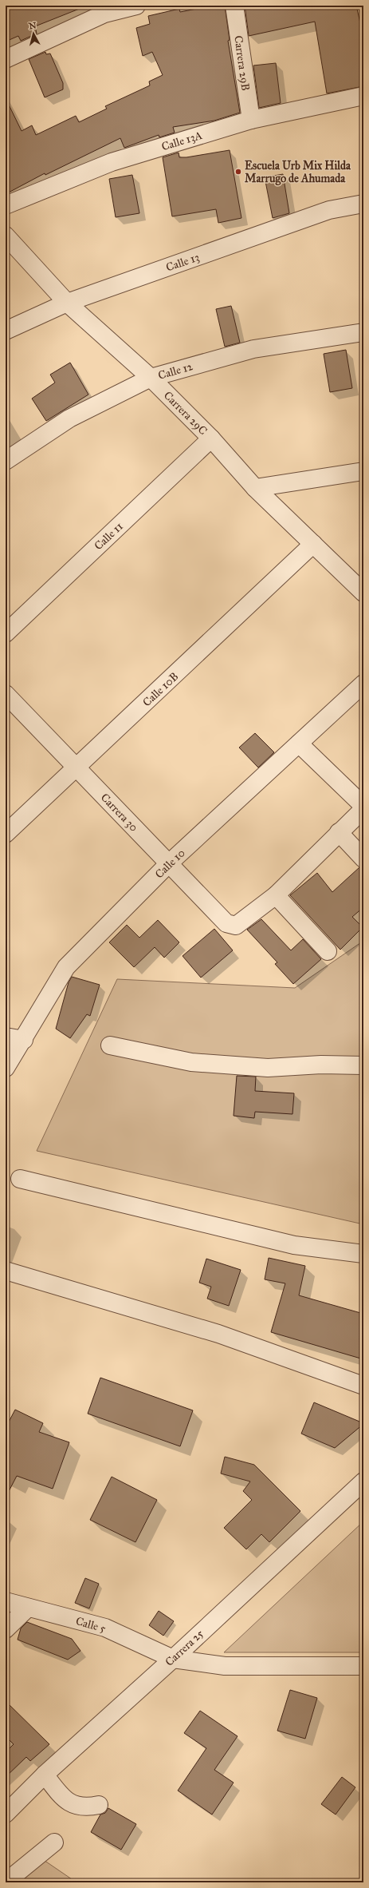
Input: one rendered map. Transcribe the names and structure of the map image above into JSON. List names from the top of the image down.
{
  "streets": {
    "street": [
      "Carrera 29B",
      "Calle 13A",
      "Calle 13",
      "Calle 12",
      "Carrera 29C",
      "Calle 11",
      "Calle 10B",
      "Carrera 30",
      "Calle 10",
      "Calle 5",
      "Carrera 25"
    ]
  },
  "crossings": [
    ["Carrera 29B", "Calle 13A"],
    ["Calle 13", "Carrera 29C"],
    ["Calle 12", "Carrera 29C"],
    ["Carrera 29C", "Calle 11"],
    ["Carrera 29C", "Calle 10B"],
    ["Calle 10B", "Carrera 30"],
    ["Carrera 30", "Calle 10"],
    ["Calle 5", "Carrera 25"]
  ],
  "places": ["Escuela Urb Mix Hilda Marrugo de Ahumada"],
  "north": "top"
}
